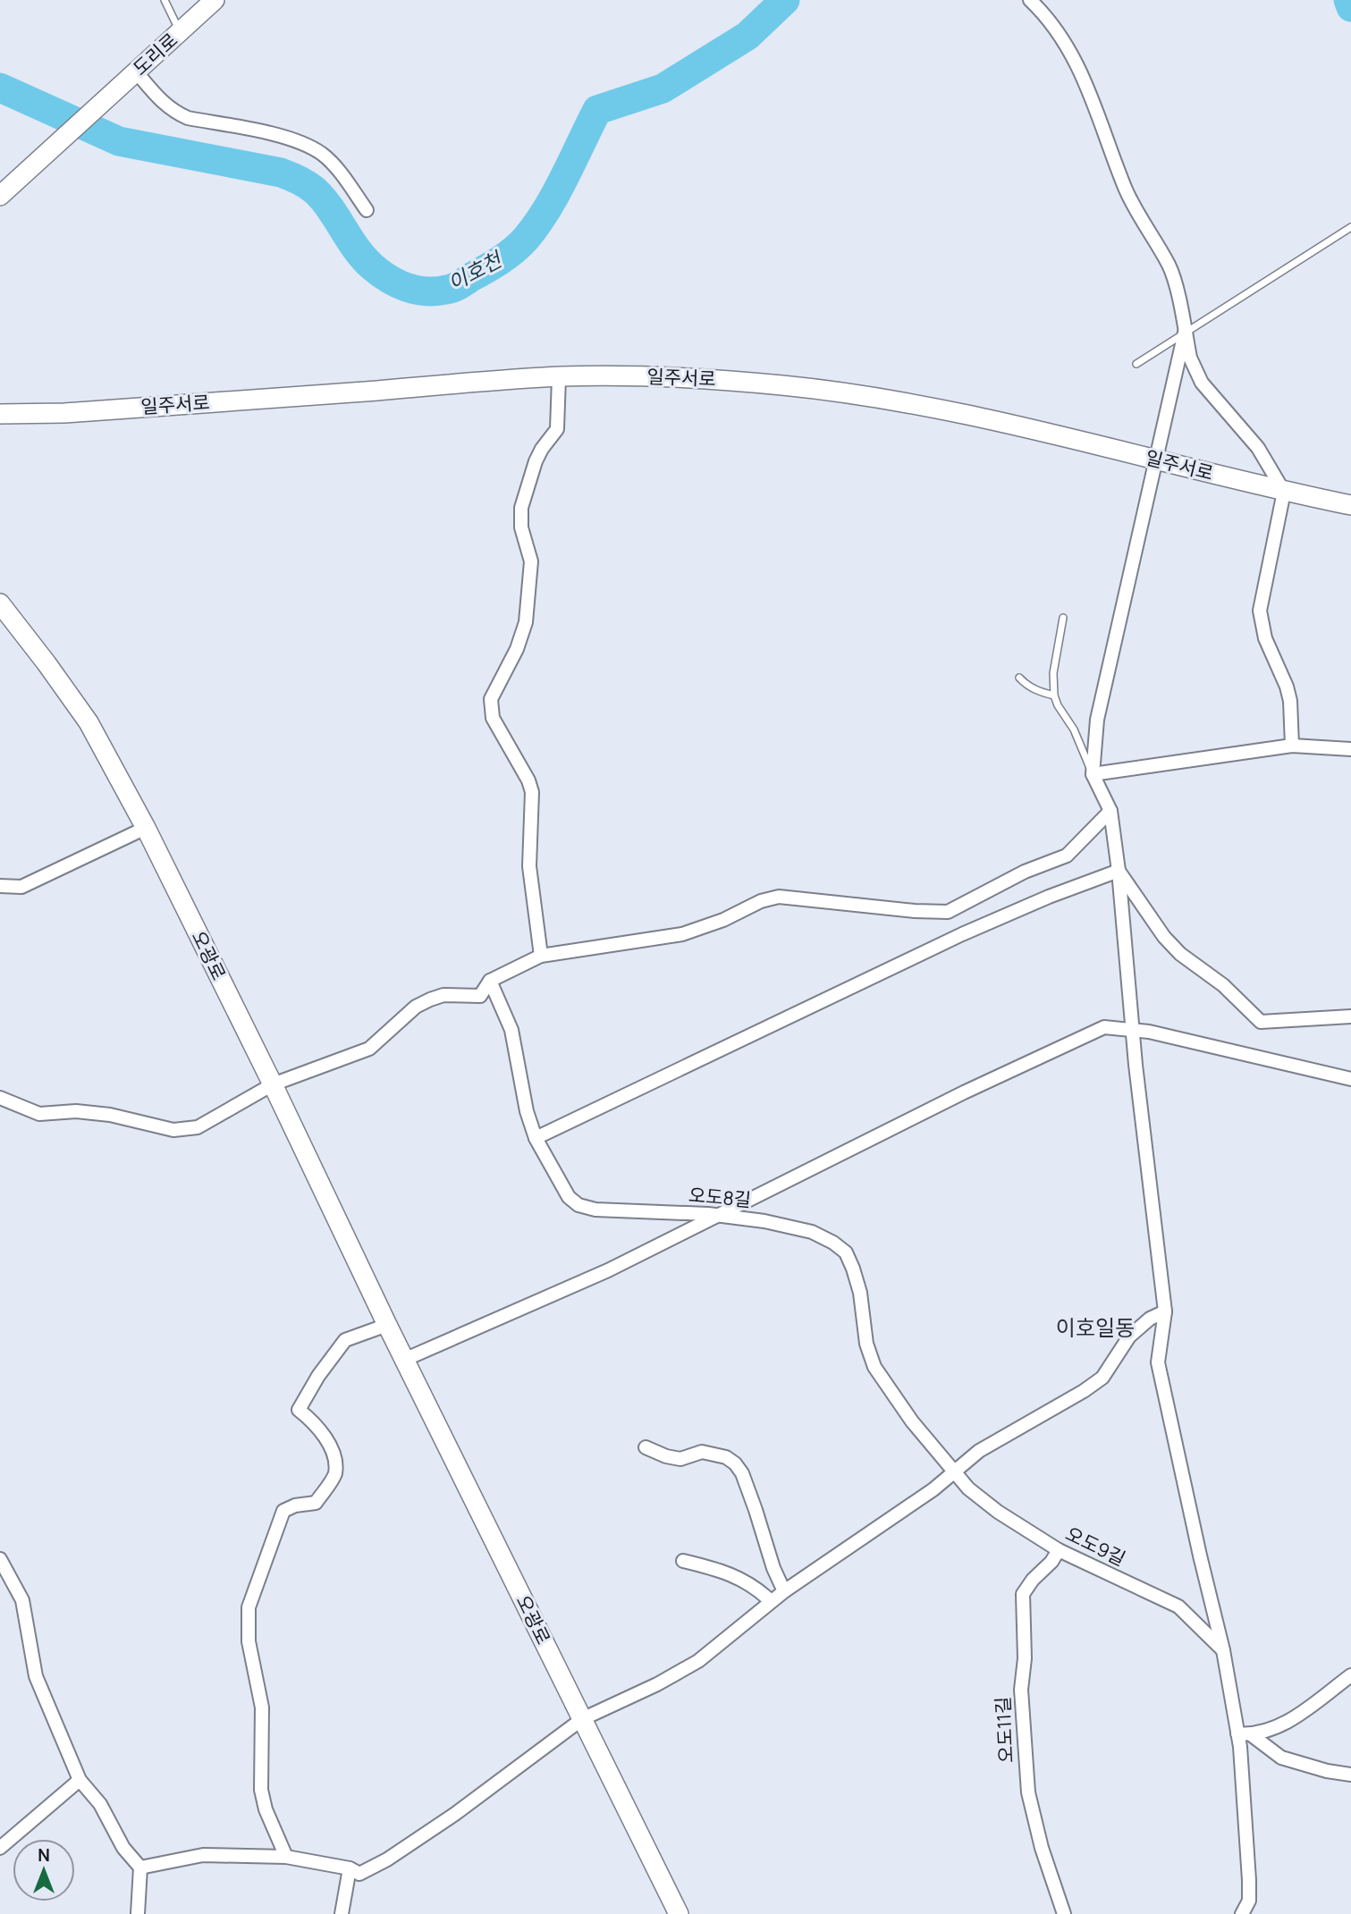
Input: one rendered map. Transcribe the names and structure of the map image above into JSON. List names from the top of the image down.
{
  "streets": {
    "main road": ["도리로", "일주서로", "오광로"],
    "street": ["오도8길", "오도9길", "오도11길"]
  },
  "crossings": [
    ["오도8길", "오도9길"],
    ["오도9길", "오도11길"]
  ],
  "districts": ["이호일동"],
  "water": ["이호천"],
  "north": "top"
}
